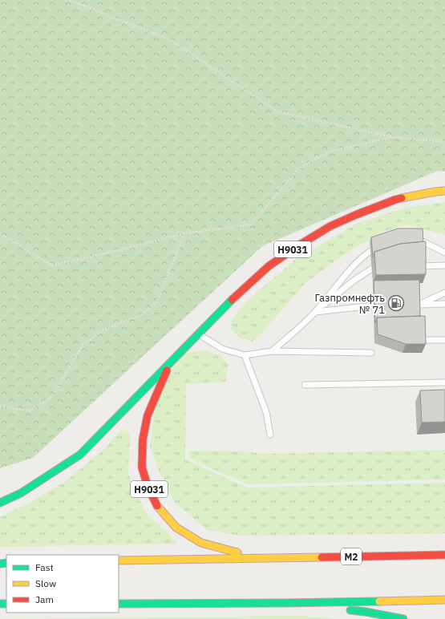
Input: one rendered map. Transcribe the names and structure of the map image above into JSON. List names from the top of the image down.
{
  "streets": {
    "highway": ["Н9031", "М2"]
  },
  "crossings": [
    ["Н9031", "М2"]
  ],
  "places": {
    "fuel station": ["Газпромнефть № 71"]
  },
  "legend": ["Fast", "Slow", "Jam"]
}
